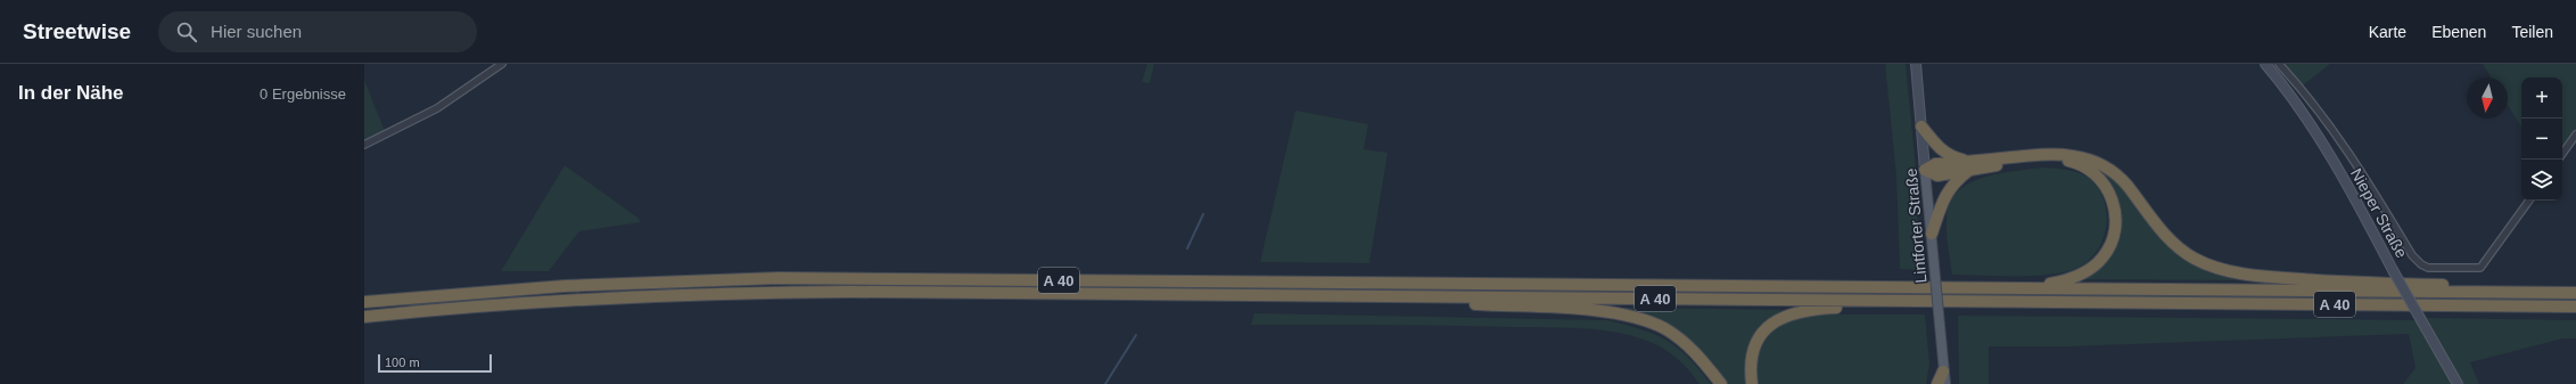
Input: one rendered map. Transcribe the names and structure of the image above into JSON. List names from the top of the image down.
{
  "streets": {
    "highway": ["A 40"],
    "main road": ["Lintforter Straße"],
    "street": ["Nieper Straße"]
  },
  "scale_bar": "100 m",
  "north": "bottom",
  "page": {
    "header": "Streetwise",
    "search": "Hier suchen",
    "nav": ["Karte", "Ebenen", "Teilen"],
    "heading": ["In der Nähe", "0 Ergebnisse"],
    "map_buttons": ["+", "−"],
    "scale": "100 m"
  }
}
